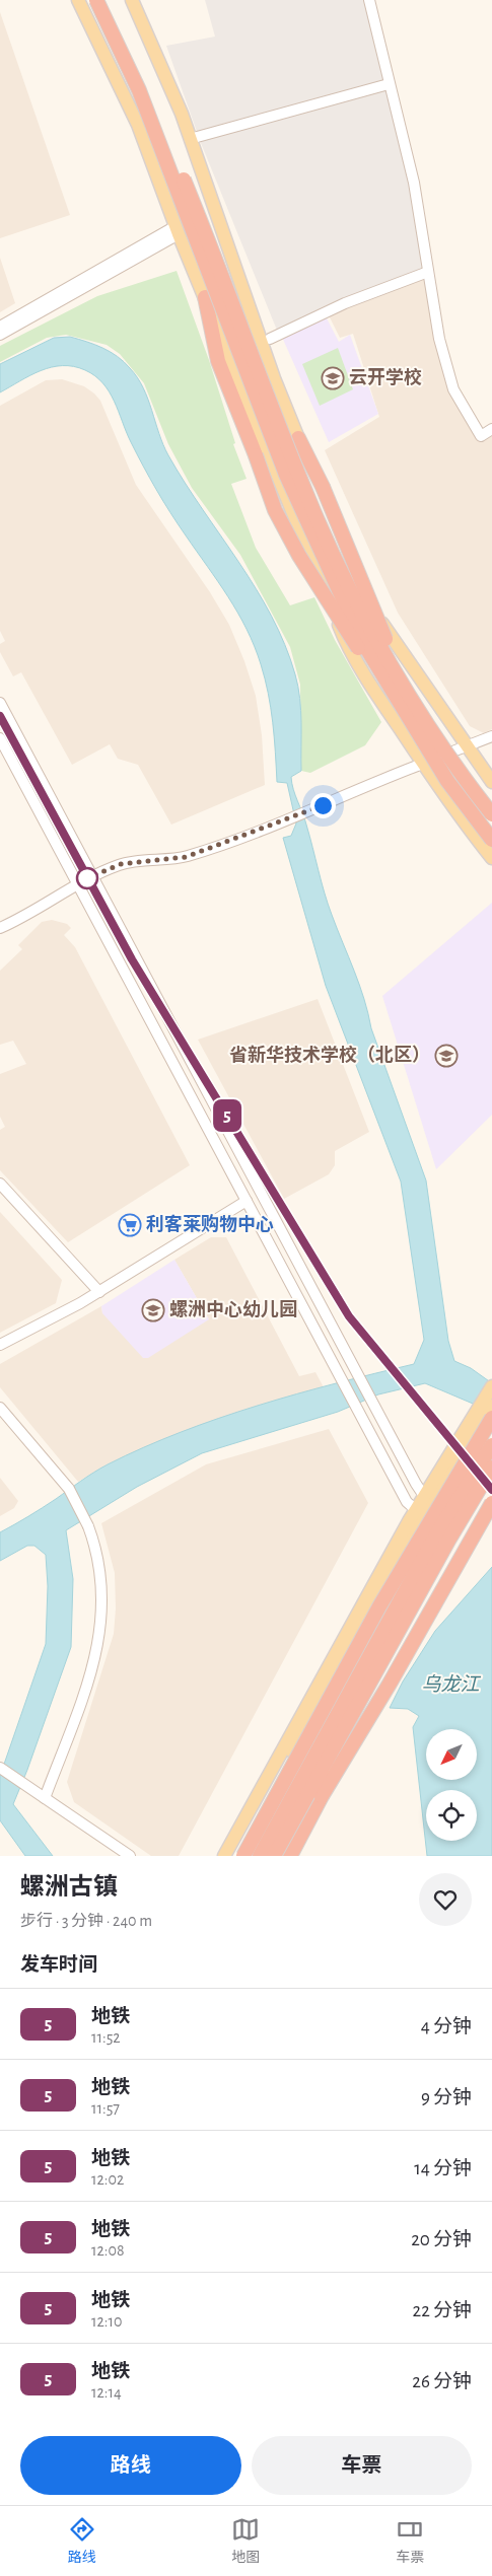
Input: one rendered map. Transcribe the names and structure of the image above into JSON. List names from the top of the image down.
{
  "water": ["乌龙江"],
  "places": {
    "school or university": ["云开学校", "省新华技术学校（北区）", "螺洲中心幼儿园"],
    "supermarket": ["利客莱购物中心"]
  },
  "lines": ["metro line 5"],
  "north": "bottom left",
  "page": {
    "on_map": "5",
    "heading": [
      ["螺洲古镇", "步行 · 3 分钟 · 240 m"],
      "发车时间"
    ],
    "list": [
      {
        "mark": "5",
        "name": "地铁",
        "note": "11:52",
        "value": "4 分钟"
      },
      {
        "mark": "5",
        "name": "地铁",
        "note": "11:57",
        "value": "9 分钟"
      },
      {
        "mark": "5",
        "name": "地铁",
        "note": "12:02",
        "value": "14 分钟"
      },
      {
        "mark": "5",
        "name": "地铁",
        "note": "12:08",
        "value": "20 分钟"
      },
      {
        "mark": "5",
        "name": "地铁",
        "note": "12:10",
        "value": "22 分钟"
      },
      {
        "mark": "5",
        "name": "地铁",
        "note": "12:14",
        "value": "26 分钟"
      }
    ],
    "buttons": ["路线", "车票"],
    "tabs": ["路线", "地图", "车票"]
  }
}
